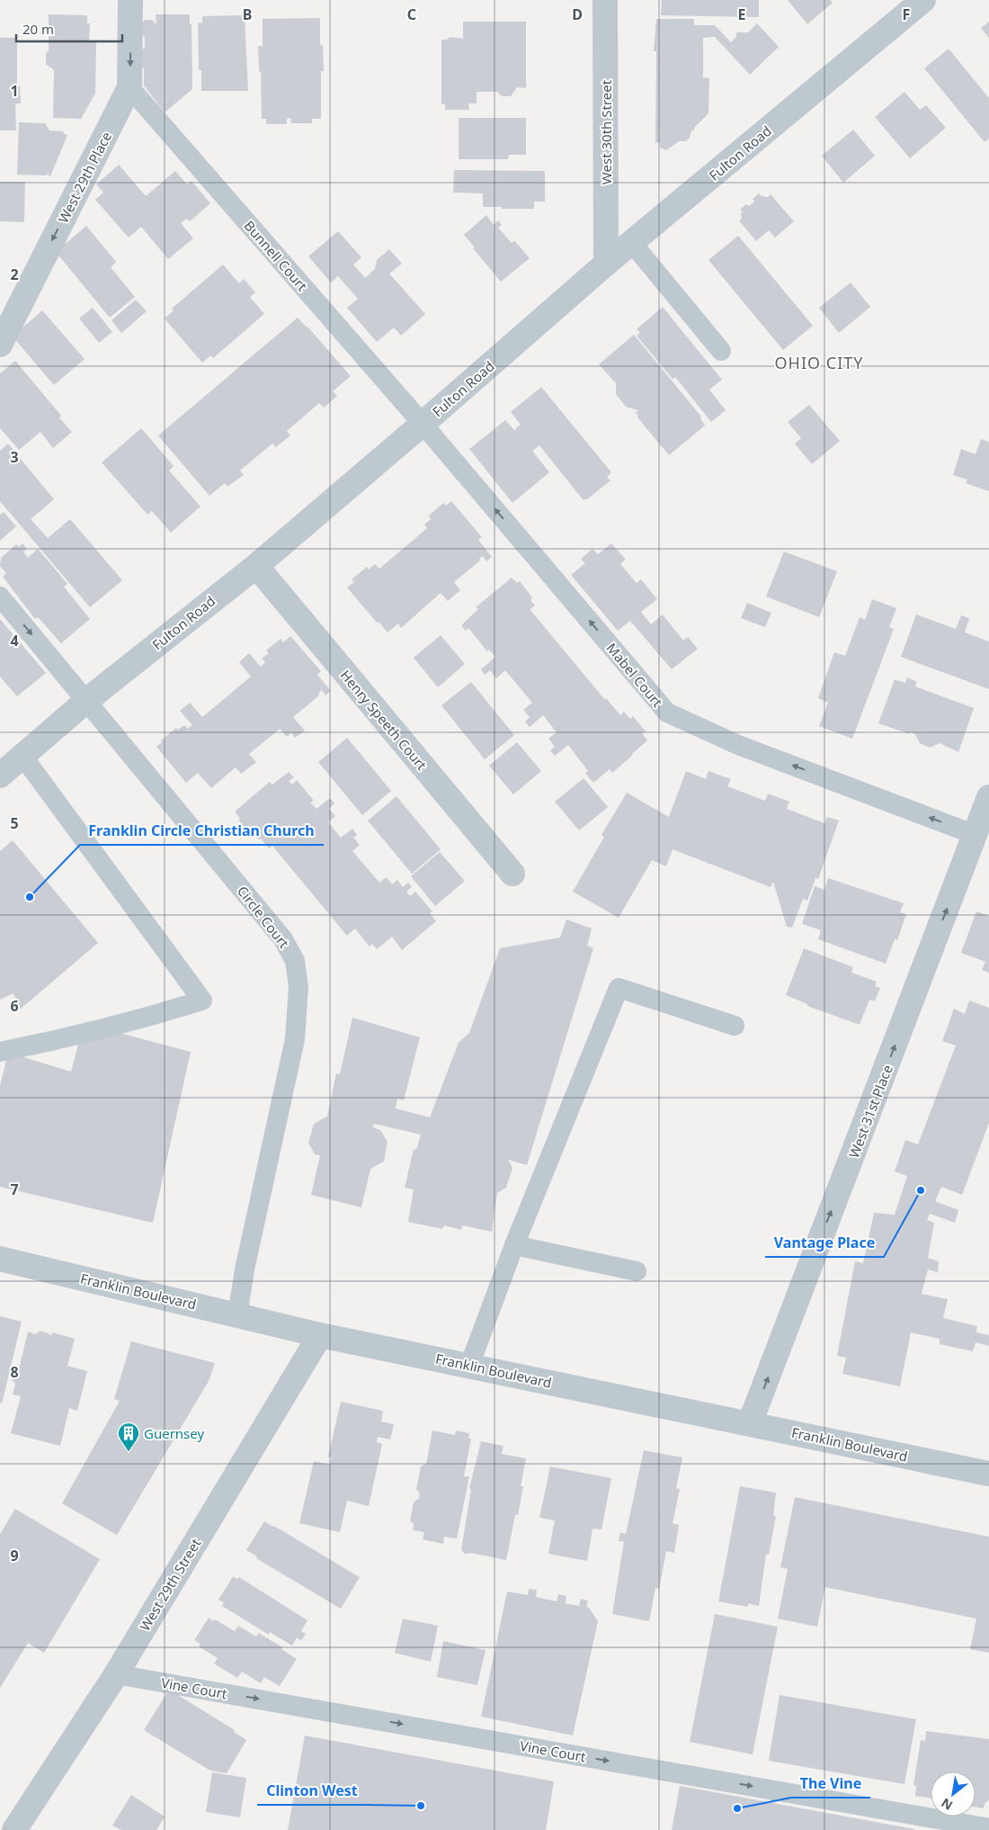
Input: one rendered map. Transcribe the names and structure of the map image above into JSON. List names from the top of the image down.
{
  "streets": {
    "street": [
      "West 30th Street",
      "Fulton Road",
      "West 29th Place",
      "Henry Speeth Court",
      "West 31st Place",
      "Franklin Boulevard",
      "West 29th Street"
    ],
    "lane": [
      "Bunnell Court",
      "Mabel Court",
      "Circle Court",
      "Vine Court"
    ]
  },
  "crossings": [
    ["West 30th Street", "Fulton Road"],
    ["Fulton Road", "Bunnell Court"],
    ["Fulton Road", "Mabel Court"],
    ["Fulton Road", "Henry Speeth Court"],
    ["Fulton Road", "Circle Court"],
    ["West 29th Place", "Bunnell Court"],
    ["Bunnell Court", "Mabel Court"],
    ["Mabel Court", "West 31st Place"],
    ["Circle Court", "Franklin Boulevard"],
    ["West 31st Place", "Franklin Boulevard"],
    ["Franklin Boulevard", "West 29th Street"],
    ["West 29th Street", "Vine Court"]
  ],
  "one_way": [
    "West 29th Place",
    "Mabel Court",
    "West 31st Place",
    "Vine Court"
  ],
  "districts": ["OHIO CITY"],
  "places": {
    "other": [
      "Franklin Circle Christian Church",
      "Vantage Place",
      "Clinton West",
      "The Vine"
    ],
    "building": ["Guernsey"]
  },
  "scale_bar": "20 m",
  "north": "bottom left",
  "grid": {
    "columns": [
      "B",
      "C",
      "D",
      "E",
      "F"
    ],
    "rows": [
      "1",
      "2",
      "3",
      "4",
      "5",
      "6",
      "7",
      "8",
      "9"
    ]
  }
}
